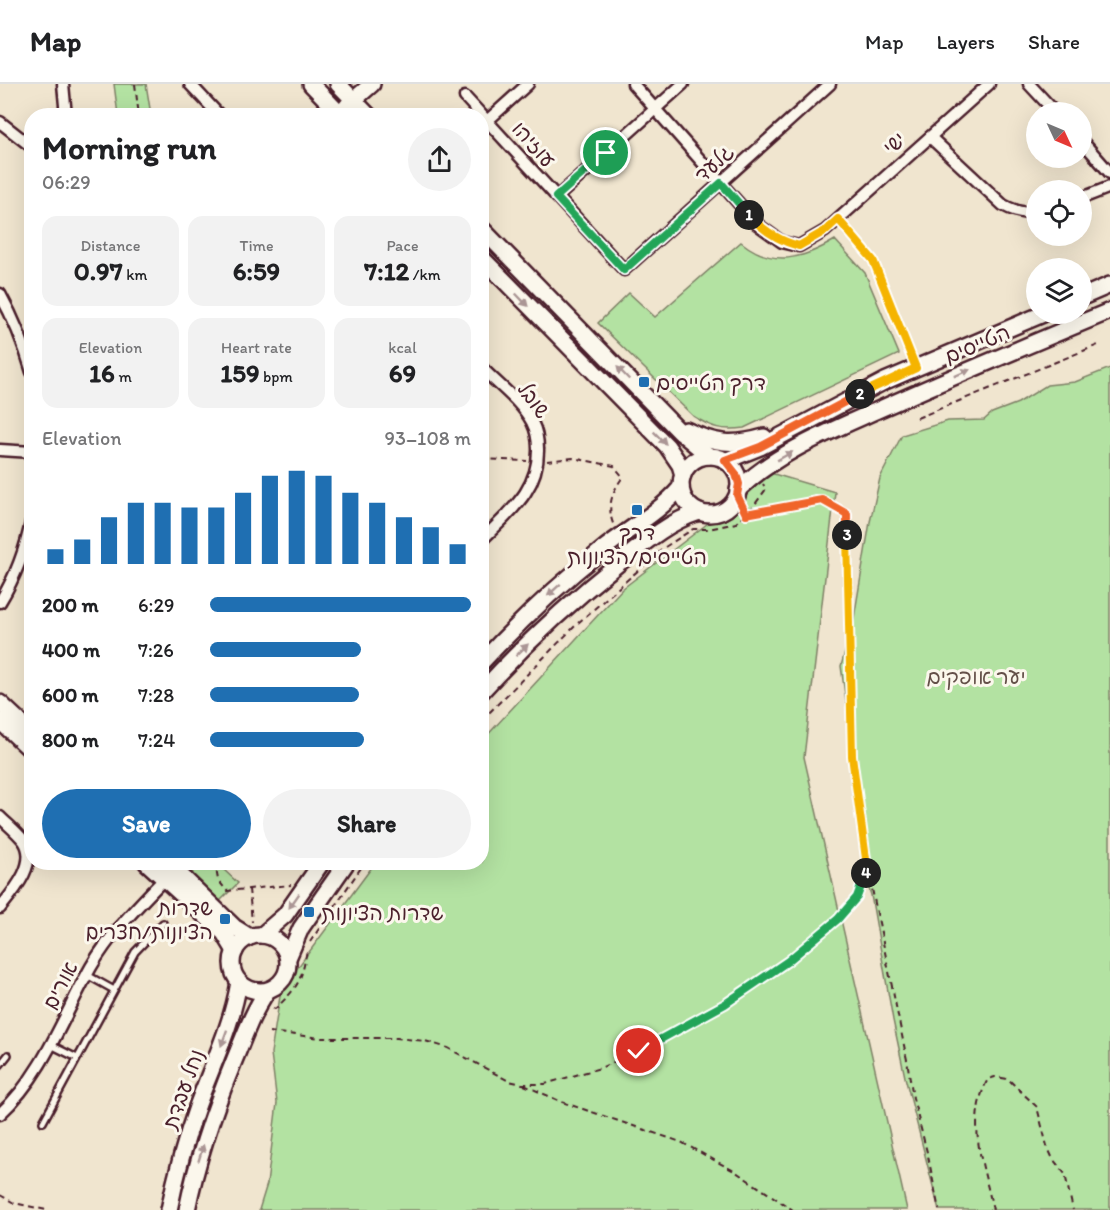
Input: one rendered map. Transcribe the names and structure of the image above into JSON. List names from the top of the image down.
{
  "streets": {
    "main road": ["הטייסים", "נחל עבדת"],
    "street": [
      "ישי",
      "עוזיהו",
      "גלעד",
      "שובל",
      "אורים"
    ]
  },
  "crossings": [
    ["ישי", "גלעד"],
    ["עוזיהו", "גלעד"]
  ],
  "parks": ["יער אופקים"],
  "places": {
    "transit": [
      "דרך הטייסים",
      "דרך הטייסים/הציונות",
      "שדרות הציונות",
      "שדרות הציונות/חצרים"
    ]
  },
  "north": "bottom right",
  "page": {
    "header": "Map",
    "nav": ["Map", "Layers", "Share"],
    "heading": ["Morning run", "06:29"],
    "pins": [
      "1",
      "2",
      "3",
      "4"
    ],
    "stats": [
      ["Distance", "0.97 km"],
      ["Time", "6:59"],
      ["Pace", "7:12 /km"],
      ["Elevation", "16 m"],
      ["Heart rate", "159 bpm"],
      ["kcal", "69"]
    ],
    "chart": ["Elevation", "93–108 m"],
    "list": [
      {
        "name": "200 m",
        "note": "6:29"
      },
      {
        "name": "400 m",
        "note": "7:26"
      },
      {
        "name": "600 m",
        "note": "7:28"
      },
      {
        "name": "800 m",
        "note": "7:24"
      }
    ],
    "buttons": ["Save", "Share"]
  }
}
